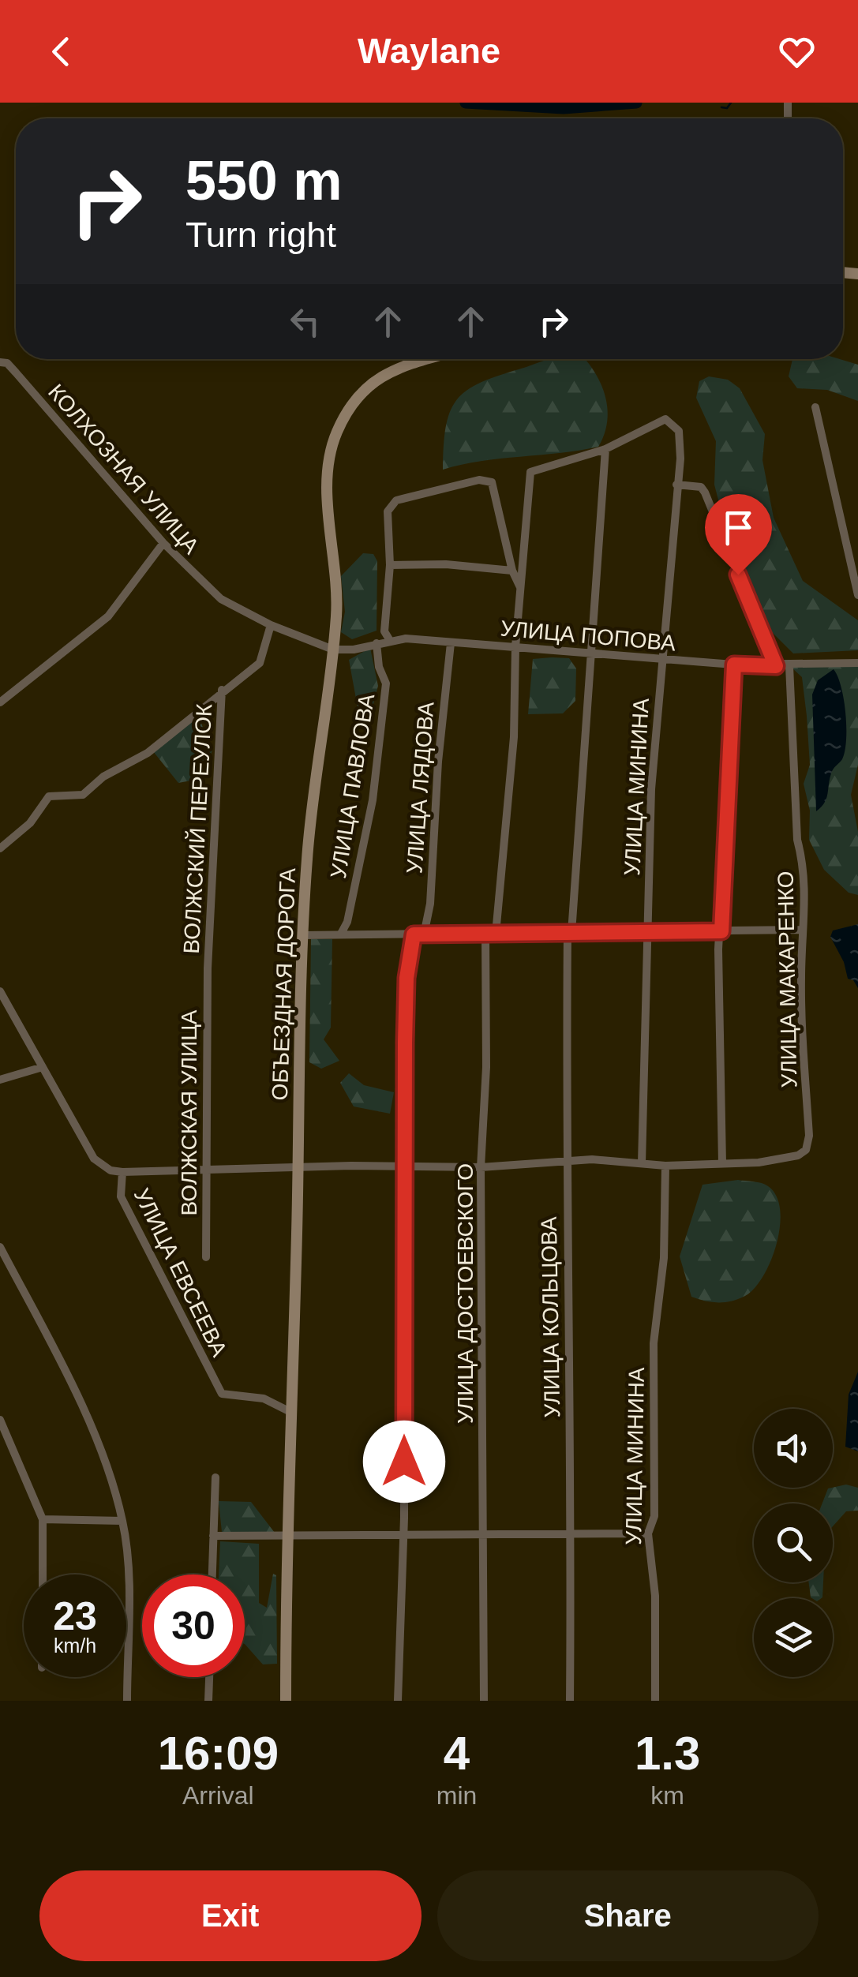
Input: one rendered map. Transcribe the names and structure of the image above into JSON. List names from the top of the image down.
{
  "streets": {
    "main road": ["ОБЪЕЗДНАЯ ДОРОГА"],
    "street": [
      "КОЛХОЗНАЯ УЛИЦА",
      "УЛИЦА ПОПОВА",
      "УЛИЦА ПАВЛОВА",
      "УЛИЦА МИНИНА",
      "УЛИЦА ЛЯДОВА",
      "ВОЛЖСКИЙ ПЕРЕУЛОК",
      "УЛИЦА МАКАРЕНКО",
      "ВОЛЖСКАЯ УЛИЦА",
      "УЛИЦА ЕВСЕЕВА",
      "УЛИЦА ДОСТОЕВСКОГО",
      "УЛИЦА КОЛЬЦОВА"
    ]
  },
  "crossings": [
    ["КОЛХОЗНАЯ УЛИЦА", "УЛИЦА ПОПОВА"],
    ["КОЛХОЗНАЯ УЛИЦА", "ОБЪЕЗДНАЯ ДОРОГА"],
    ["УЛИЦА ПОПОВА", "УЛИЦА ПАВЛОВА"],
    ["УЛИЦА ПОПОВА", "УЛИЦА МИНИНА"],
    ["УЛИЦА ПОПОВА", "УЛИЦА ЛЯДОВА"],
    ["УЛИЦА ПОПОВА", "УЛИЦА МАКАРЕНКО"],
    ["УЛИЦА ПОПОВА", "ОБЪЕЗДНАЯ ДОРОГА"],
    ["УЛИЦА ПОПОВА", "УЛИЦА КОЛЬЦОВА"],
    ["УЛИЦА МИНИНА", "УЛИЦА КОЛЬЦОВА"],
    ["ВОЛЖСКИЙ ПЕРЕУЛОК", "ВОЛЖСКАЯ УЛИЦА"],
    ["ОБЪЕЗДНАЯ ДОРОГА", "УЛИЦА ЕВСЕЕВА"]
  ],
  "page": {
    "header": "Waylane",
    "turn": ["550 m", "Turn right"],
    "speed": "23 km/h",
    "limit": "30",
    "eta": [
      "16:09",
      "Arrival",
      "4",
      "min",
      "1.3",
      "km"
    ],
    "buttons": ["Exit", "Share"]
  }
}
